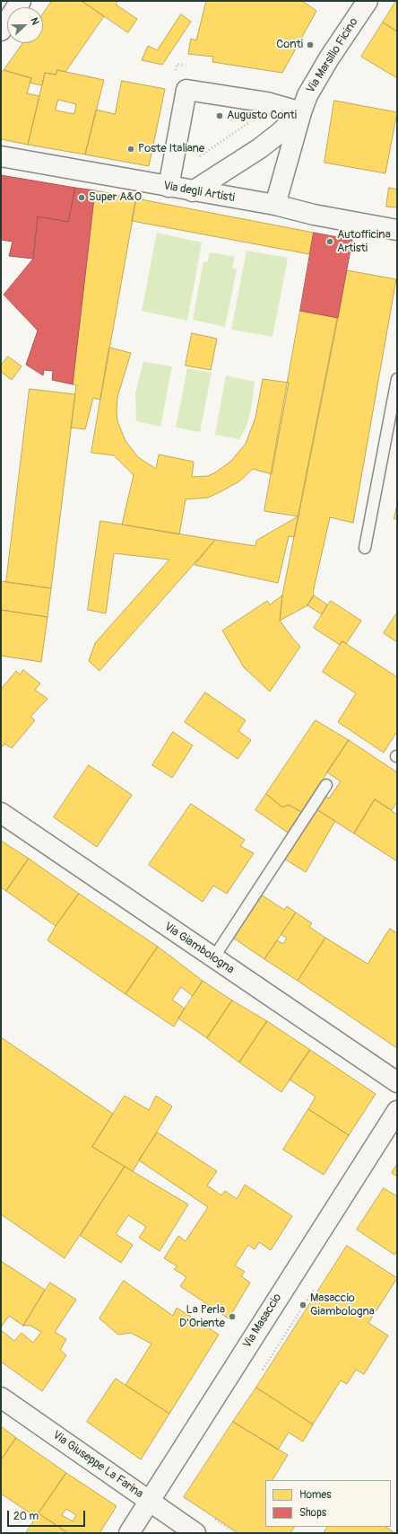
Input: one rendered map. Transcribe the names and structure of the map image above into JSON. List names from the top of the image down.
{
  "streets": {
    "street": [
      "Via Marsilio Ficino",
      "Via degli Artisti",
      "Via Giambologna",
      "Via Masaccio",
      "Via Giuseppe La Farina"
    ]
  },
  "crossings": [
    ["Via Marsilio Ficino", "Via degli Artisti"],
    ["Via Masaccio", "Via Giuseppe La Farina"]
  ],
  "places": [
    "Conti",
    "Augusto Conti",
    "Poste Italiane",
    "Super A&O",
    "Autofficina Artisti",
    "Masaccio Giambologna",
    "La Perla D'Oriente"
  ],
  "legend": ["Homes", "Shops"],
  "scale_bar": "20 m",
  "north": "right"
}
